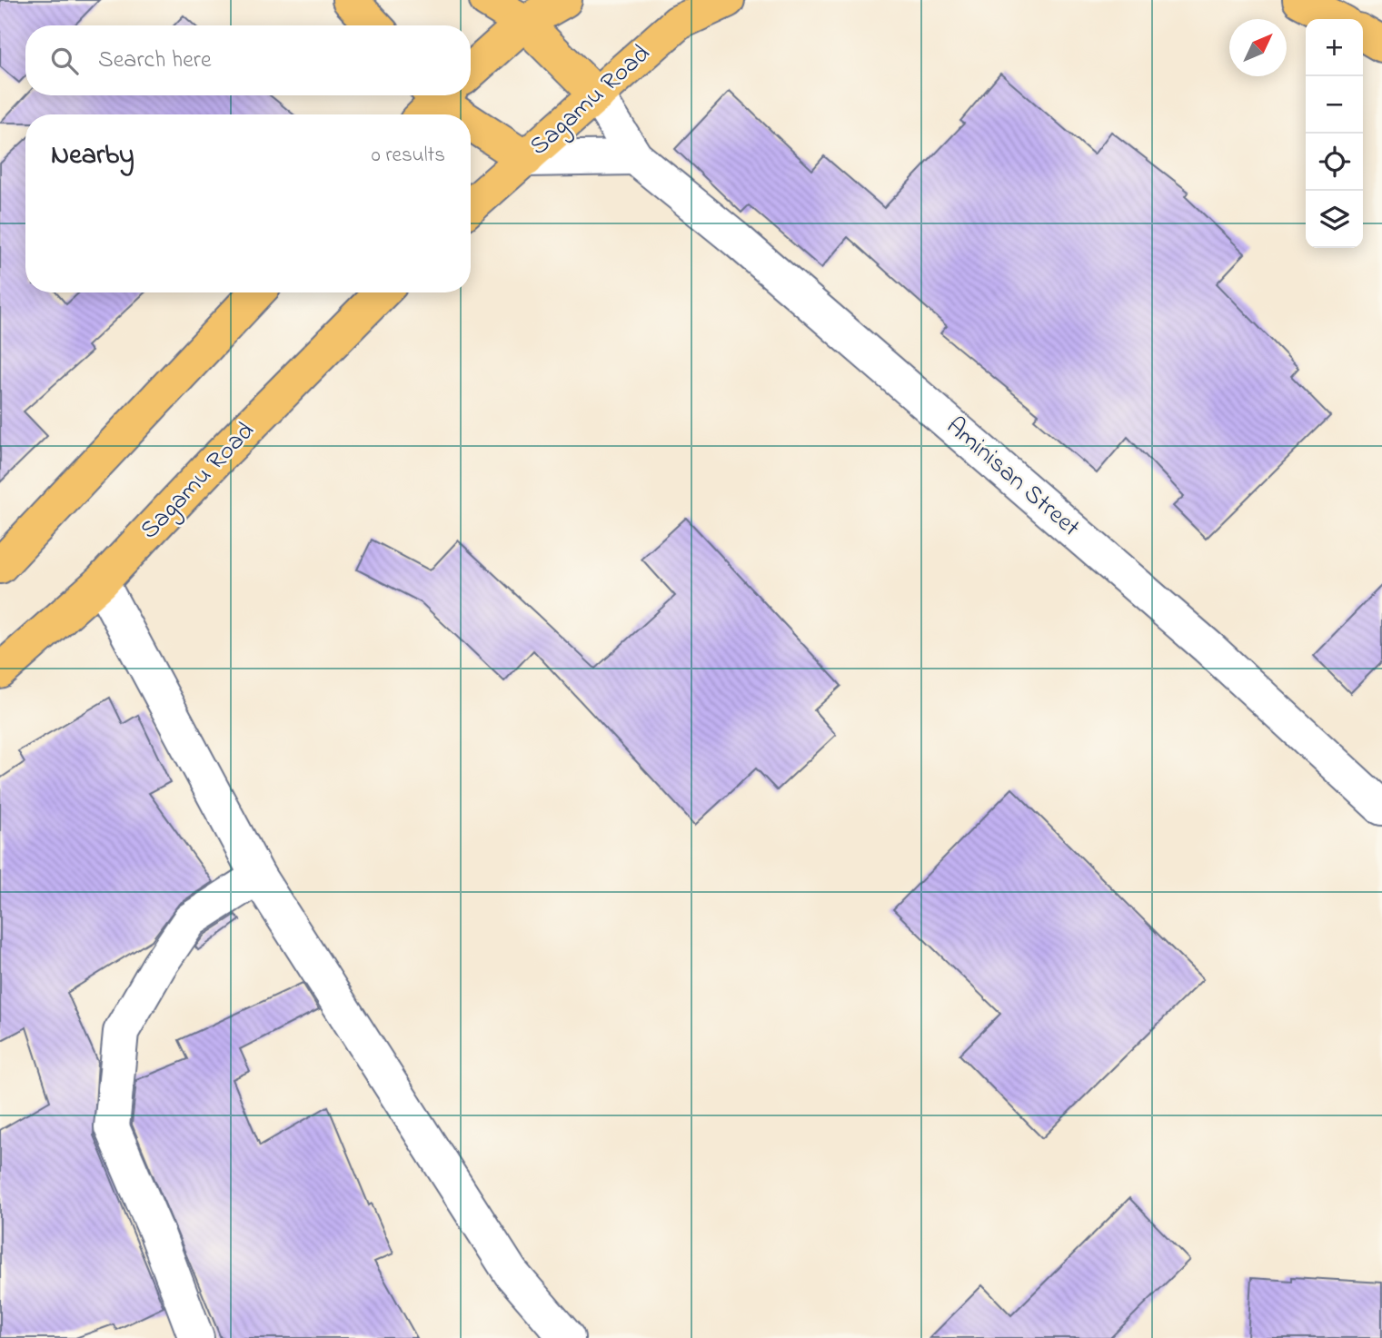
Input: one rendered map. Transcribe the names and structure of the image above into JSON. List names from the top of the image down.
{
  "streets": {
    "main road": ["Sagamu Road"],
    "street": ["Aminisan Street"]
  },
  "crossings": [
    ["Sagamu Road", "Aminisan Street"]
  ],
  "north": "top right",
  "page": {
    "map_buttons": ["+", "−"],
    "search": "Search here",
    "heading": ["Nearby", "0 results"]
  }
}
